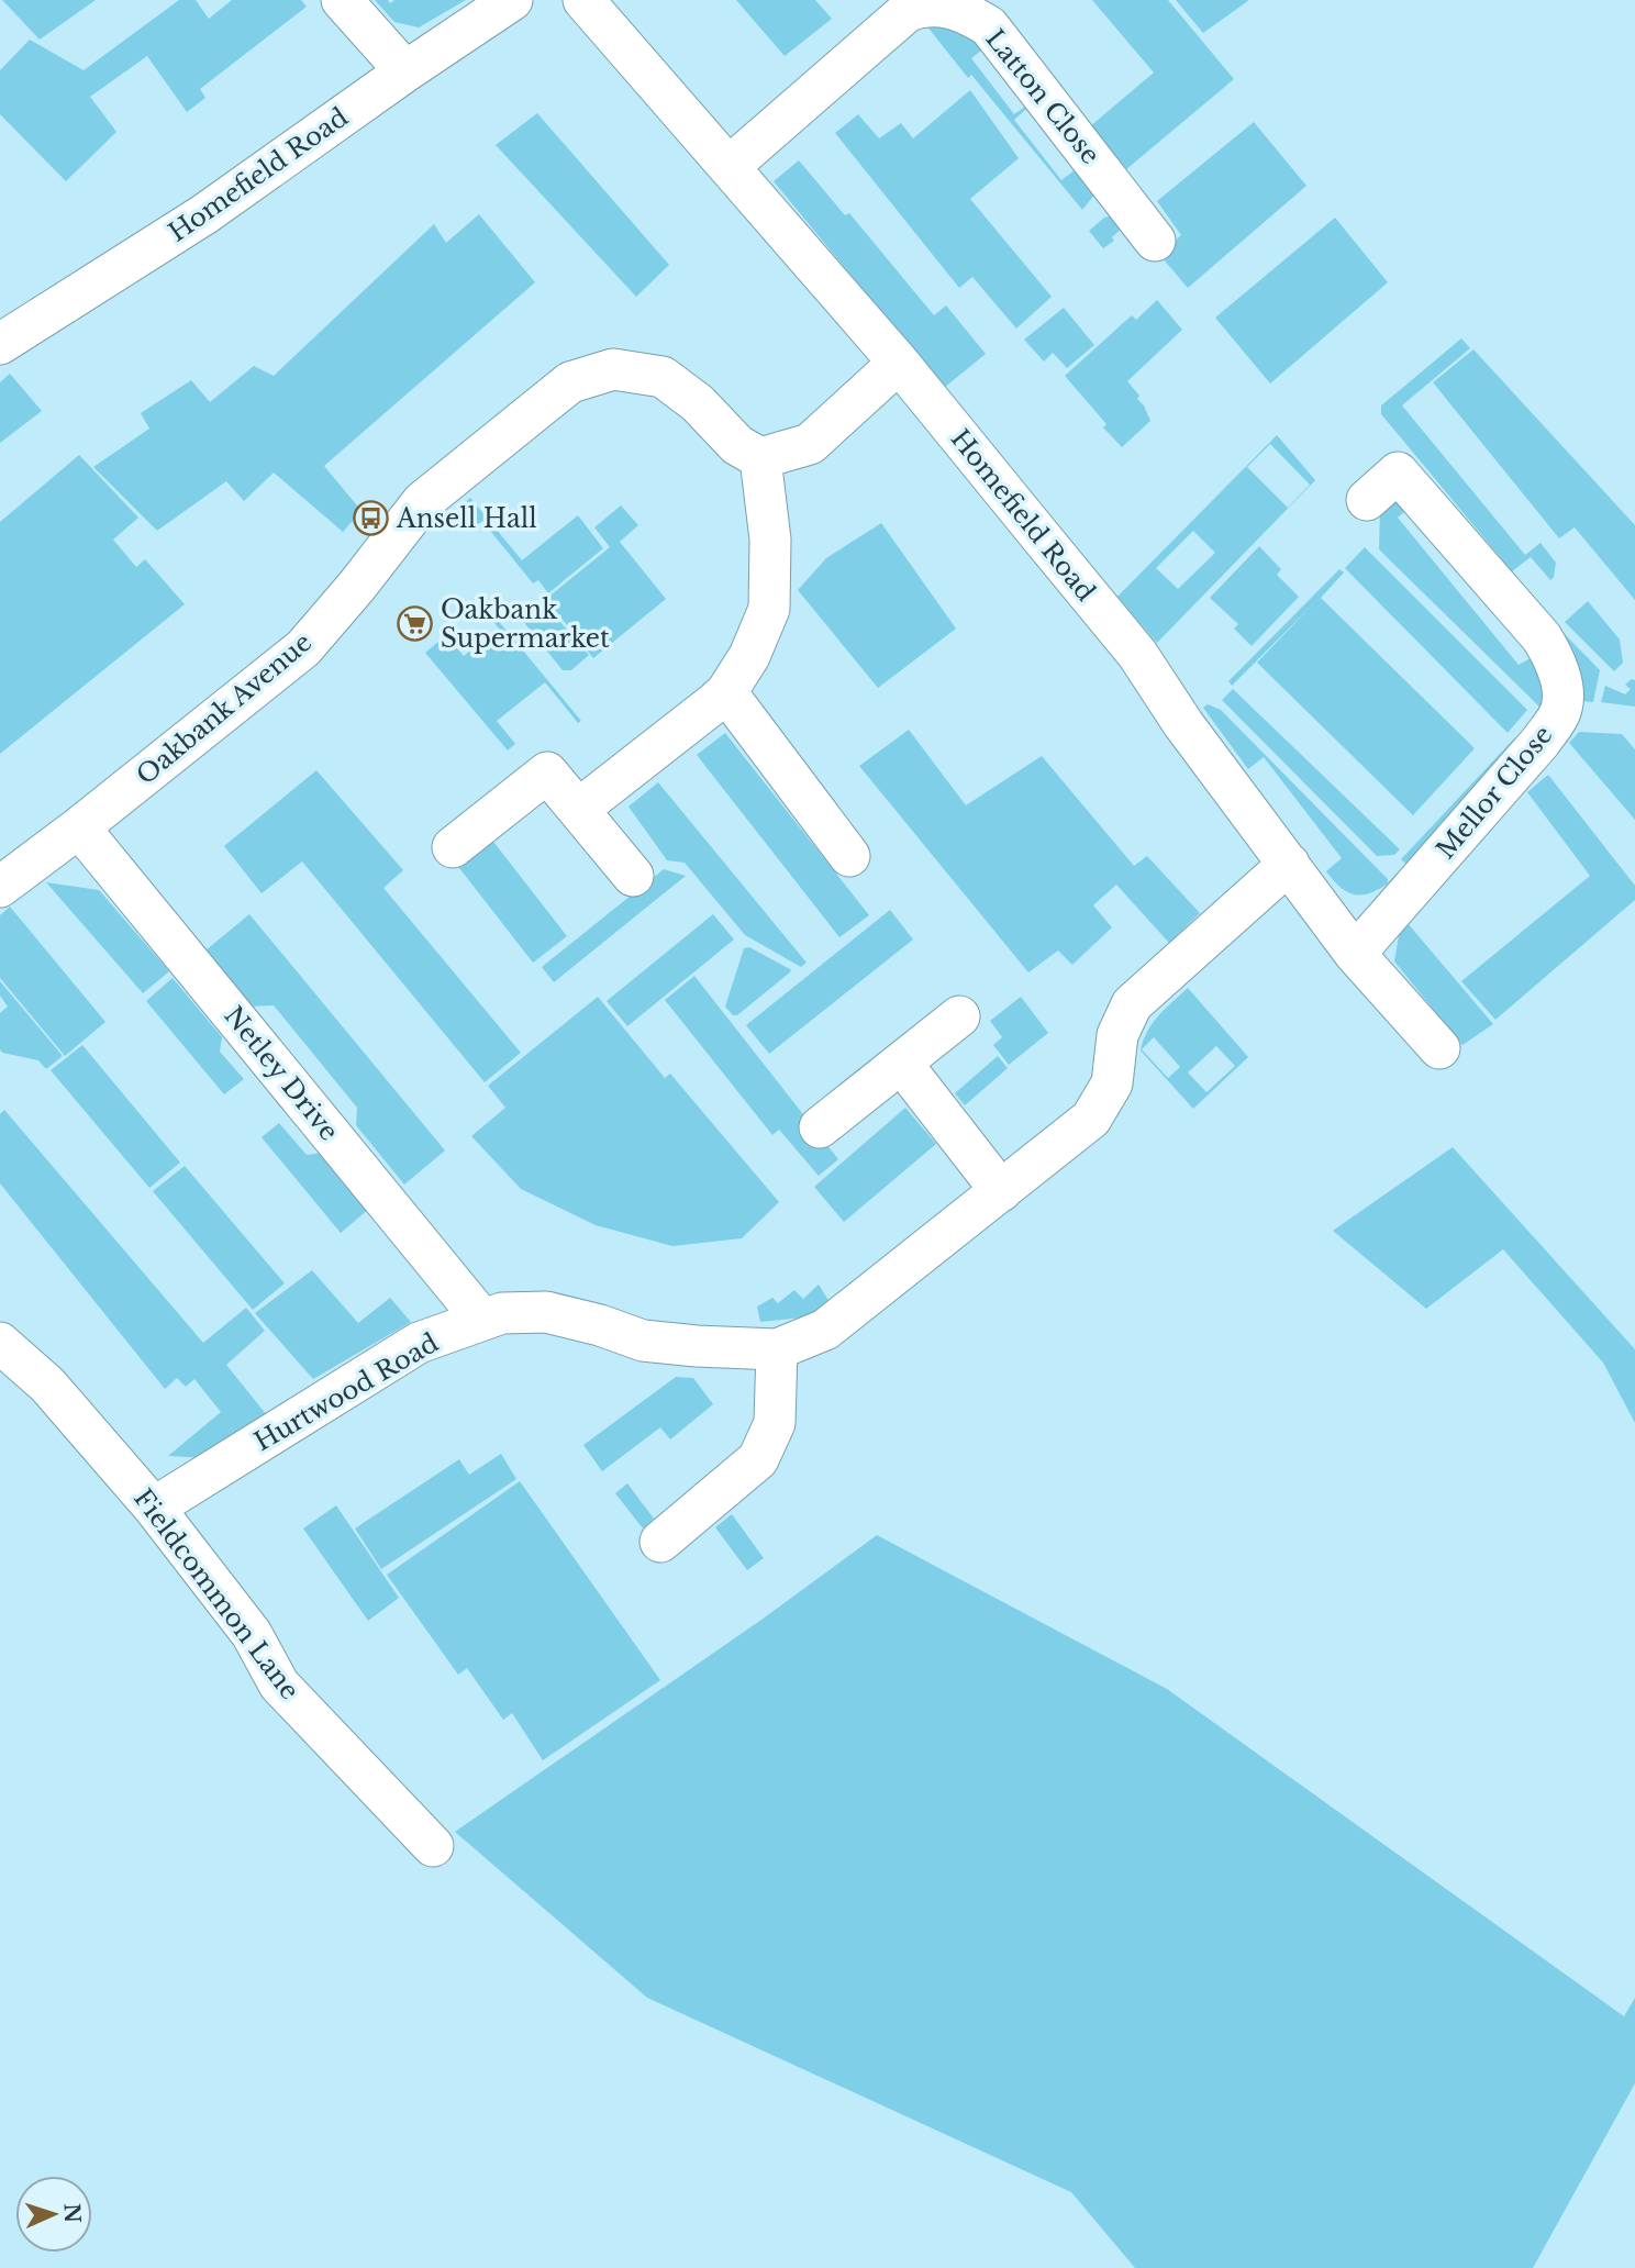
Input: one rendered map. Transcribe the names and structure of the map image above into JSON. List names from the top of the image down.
{
  "streets": {
    "street": [
      "Latton Close",
      "Homefield Road",
      "Oakbank Avenue",
      "Mellor Close",
      "Netley Drive",
      "Hurtwood Road",
      "Fieldcommon Lane"
    ]
  },
  "crossings": [
    ["Latton Close", "Homefield Road"],
    ["Homefield Road", "Mellor Close"],
    ["Homefield Road", "Hurtwood Road"],
    ["Oakbank Avenue", "Netley Drive"],
    ["Netley Drive", "Hurtwood Road"],
    ["Hurtwood Road", "Fieldcommon Lane"]
  ],
  "places": {
    "bus stop": ["Ansell Hall"],
    "supermarket": ["Oakbank Supermarket"]
  },
  "north": "right"
}
